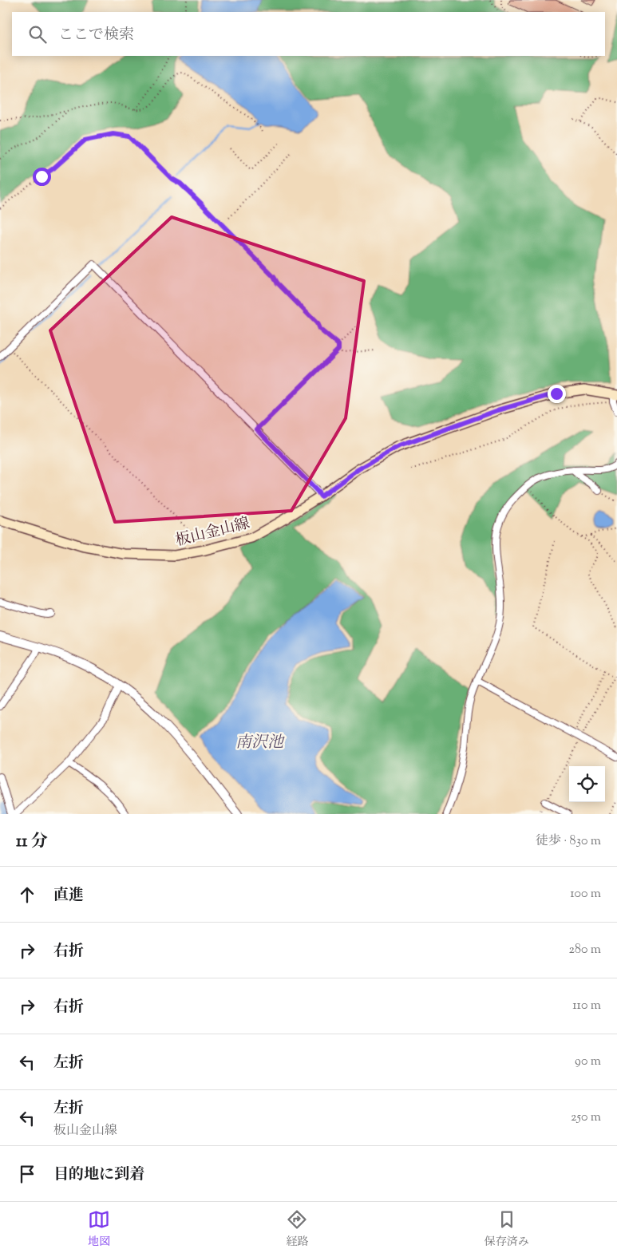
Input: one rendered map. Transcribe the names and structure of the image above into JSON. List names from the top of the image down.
{
  "streets": {
    "main road": ["板山金山線"]
  },
  "water": ["南沢池"],
  "page": {
    "search": "ここで検索",
    "heading": ["11 分", "徒歩 · 830 m"],
    "list": [
      ["直進", "100 m"],
      ["右折", "280 m"],
      ["右折", "110 m"],
      ["左折", "90 m"],
      ["左折", "板山金山線", "250 m"],
      "目的地に到着"
    ],
    "nav": ["地図", "経路", "保存済み"]
  }
}
